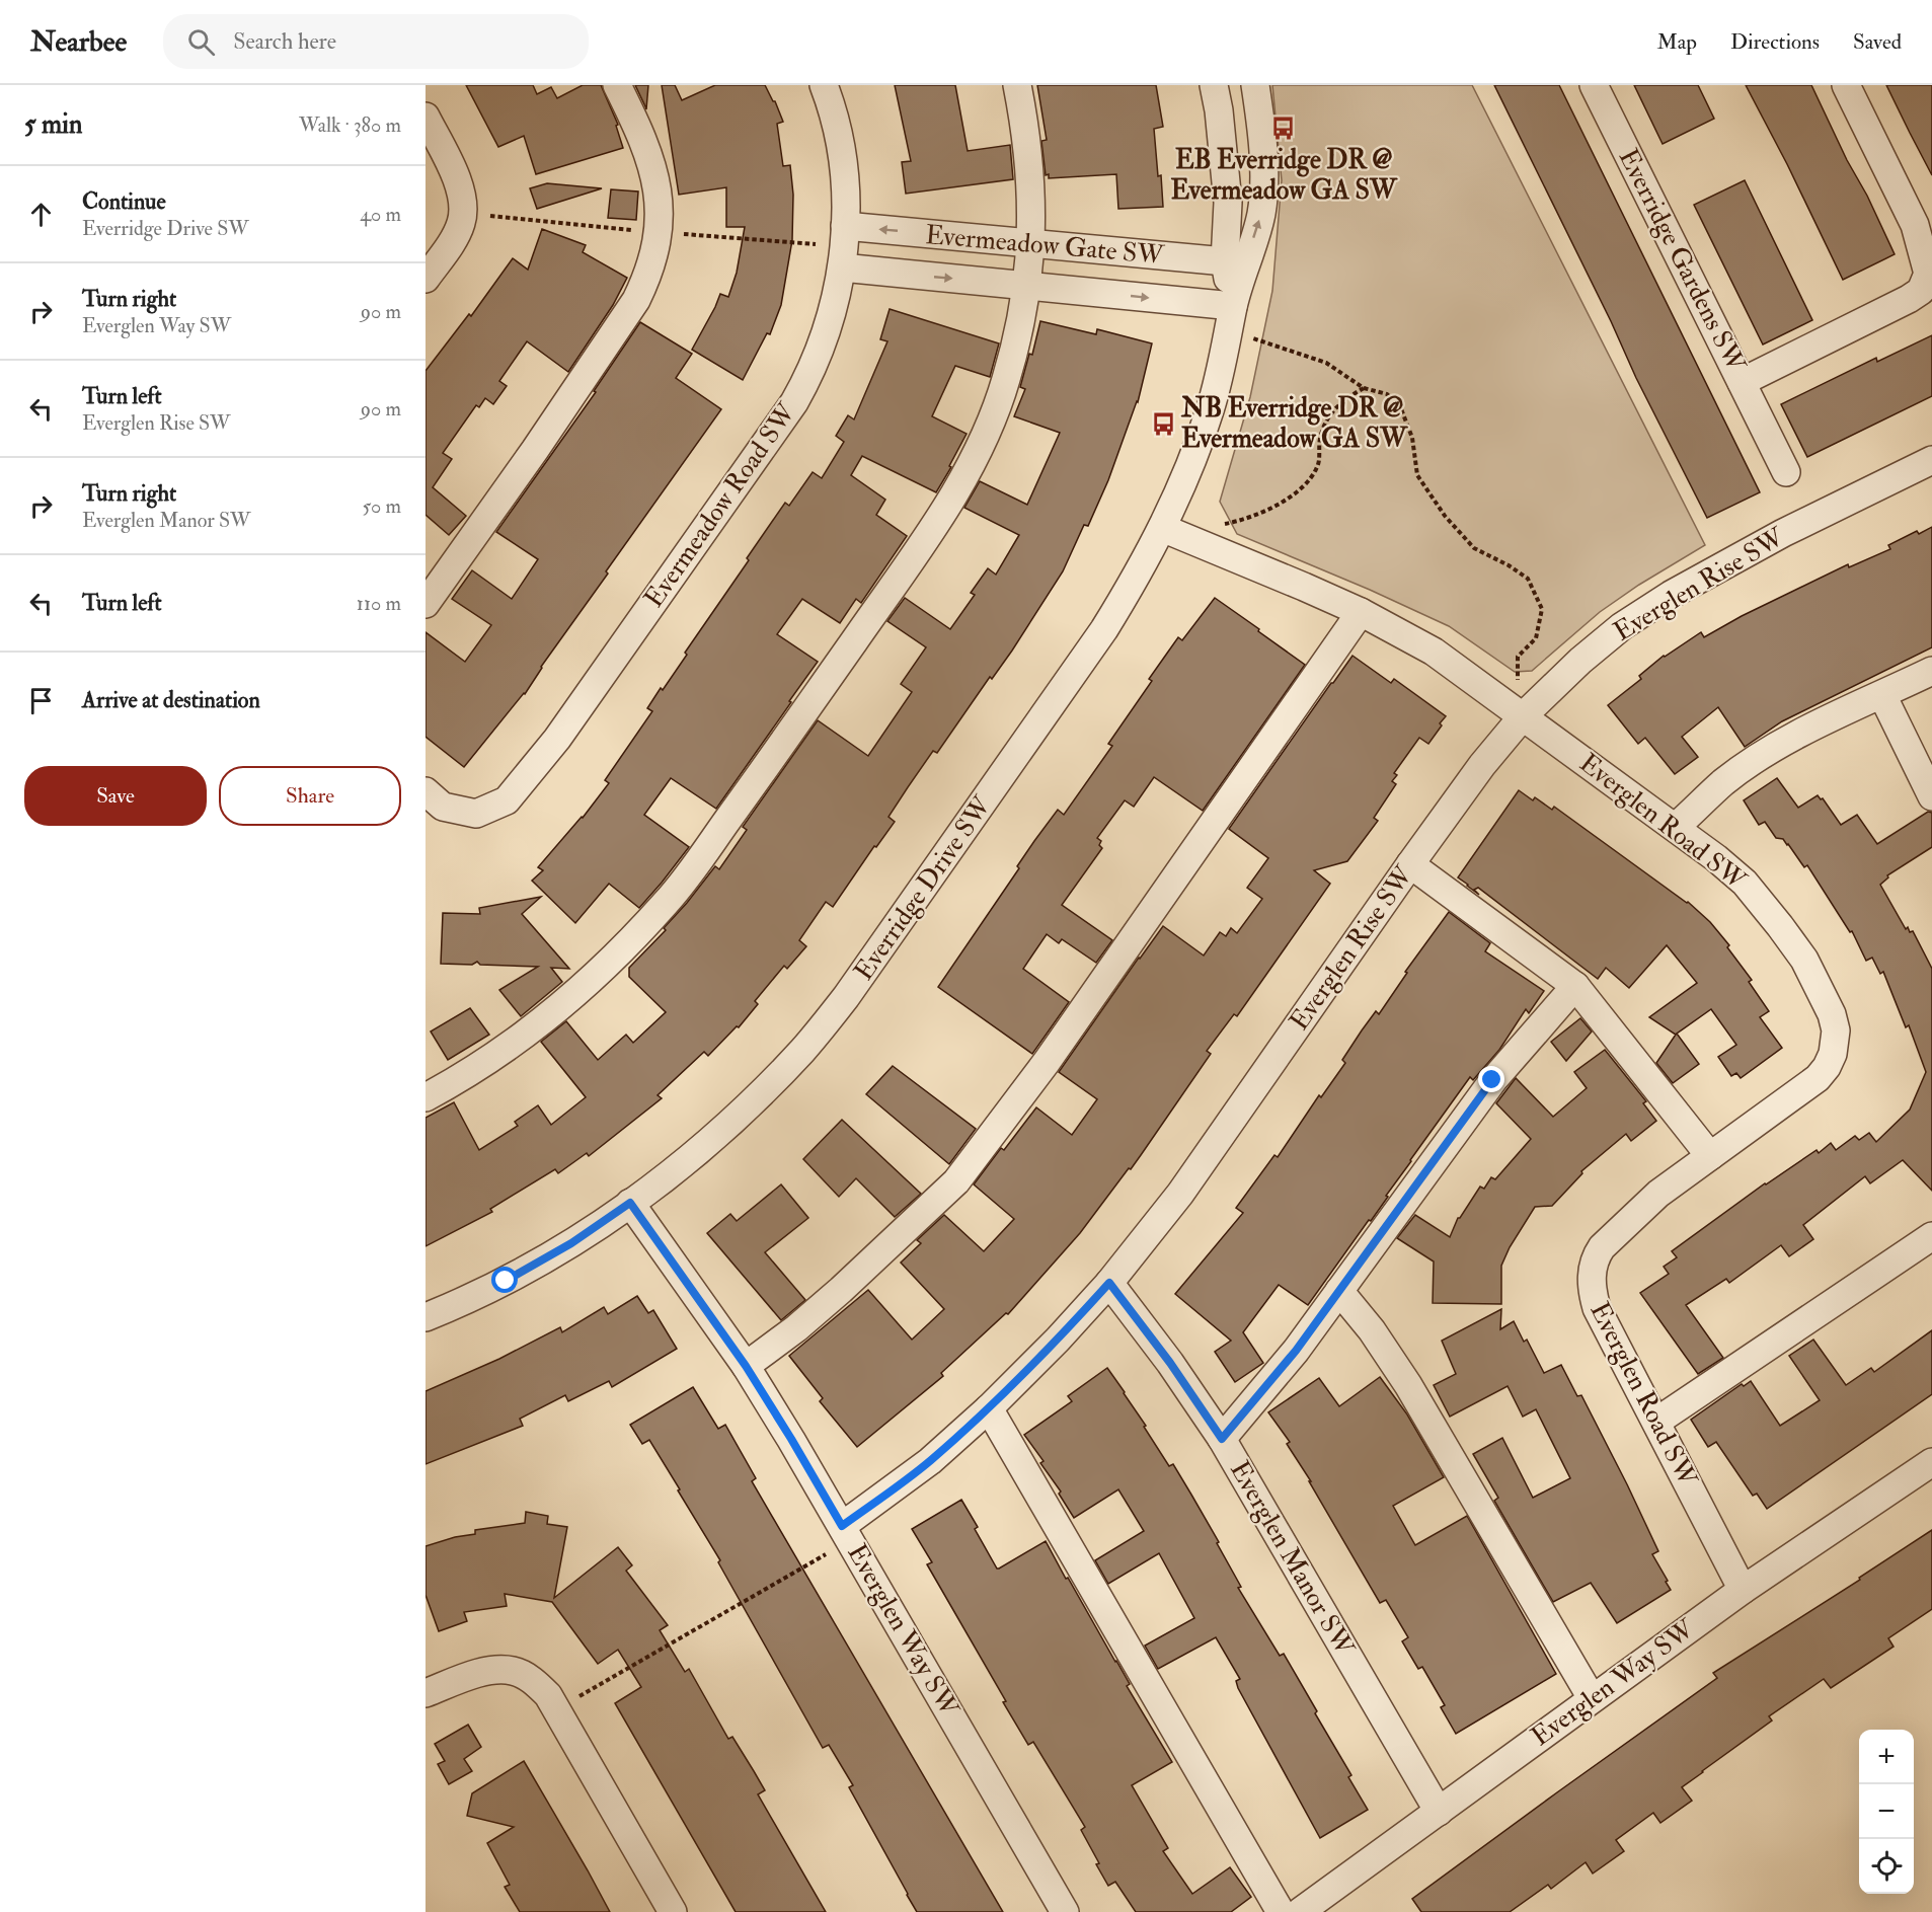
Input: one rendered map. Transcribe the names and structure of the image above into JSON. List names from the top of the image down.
{
  "streets": {
    "street": [
      "Evermeadow Gate SW",
      "Everridge Gardens SW",
      "Evermeadow Road SW",
      "Everglen Rise SW",
      "Everglen Road SW",
      "Everridge Drive SW",
      "Everglen Manor SW",
      "Everglen Way SW"
    ]
  },
  "crossings": [
    ["Evermeadow Gate SW", "Evermeadow Road SW"],
    ["Evermeadow Gate SW", "Everridge Drive SW"],
    ["Everglen Rise SW", "Everglen Road SW"],
    ["Everglen Rise SW", "Everglen Manor SW"],
    ["Everglen Rise SW", "Everglen Way SW"],
    ["Everglen Road SW", "Everridge Drive SW"],
    ["Everglen Road SW", "Everglen Way SW"],
    ["Everridge Drive SW", "Everglen Way SW"],
    ["Everglen Manor SW", "Everglen Way SW"]
  ],
  "places": {
    "bus stop": ["EB Everridge DR @ Evermeadow GA SW", "NB Everridge DR @ Evermeadow GA SW"]
  },
  "page": {
    "header": "Nearbee",
    "search": "Search here",
    "nav": ["Map", "Directions", "Saved"],
    "heading": ["5 min", "Walk · 380 m"],
    "list": [
      ["Continue", "Everridge Drive SW", "40 m"],
      ["Turn right", "Everglen Way SW", "90 m"],
      ["Turn left", "Everglen Rise SW", "90 m"],
      ["Turn right", "Everglen Manor SW", "50 m"],
      ["Turn left", "110 m"],
      "Arrive at destination"
    ],
    "buttons": ["Save", "Share"],
    "map_buttons": ["+", "−"]
  }
}
